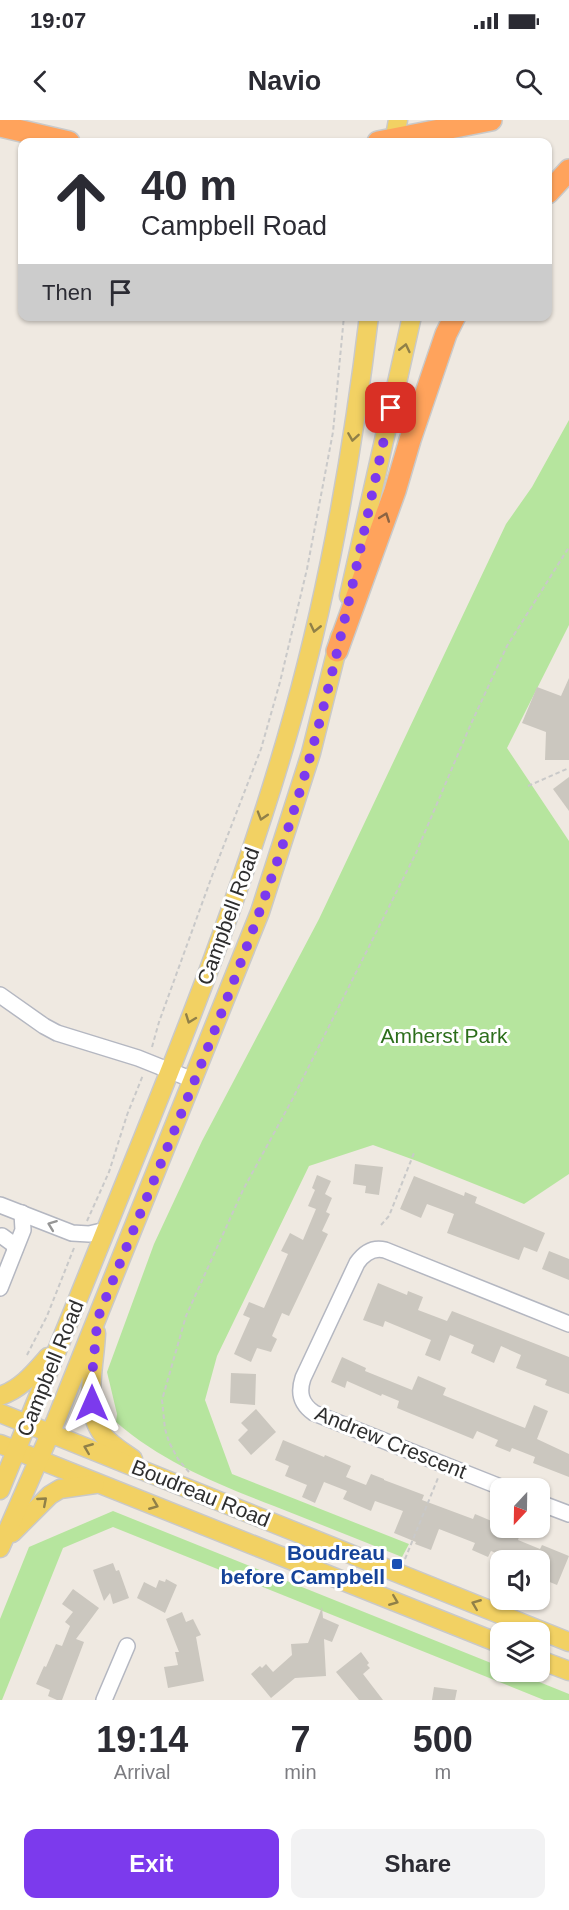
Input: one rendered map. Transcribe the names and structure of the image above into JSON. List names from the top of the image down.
{
  "streets": {
    "main road": ["Campbell Road", "Boudreau Road"],
    "street": ["Andrew Crescent"]
  },
  "crossings": [
    ["Campbell Road", "Boudreau Road"]
  ],
  "parks": ["Amherst Park"],
  "places": {
    "transit": ["Boudreau before Campbell"]
  },
  "north": "bottom",
  "page": {
    "status": "19:07",
    "header": "Navio",
    "turn": ["40 m", "Campbell Road"],
    "then": "Then",
    "eta": [
      "19:14",
      "Arrival",
      "7",
      "min",
      "500",
      "m"
    ],
    "buttons": ["Exit", "Share"]
  }
}
